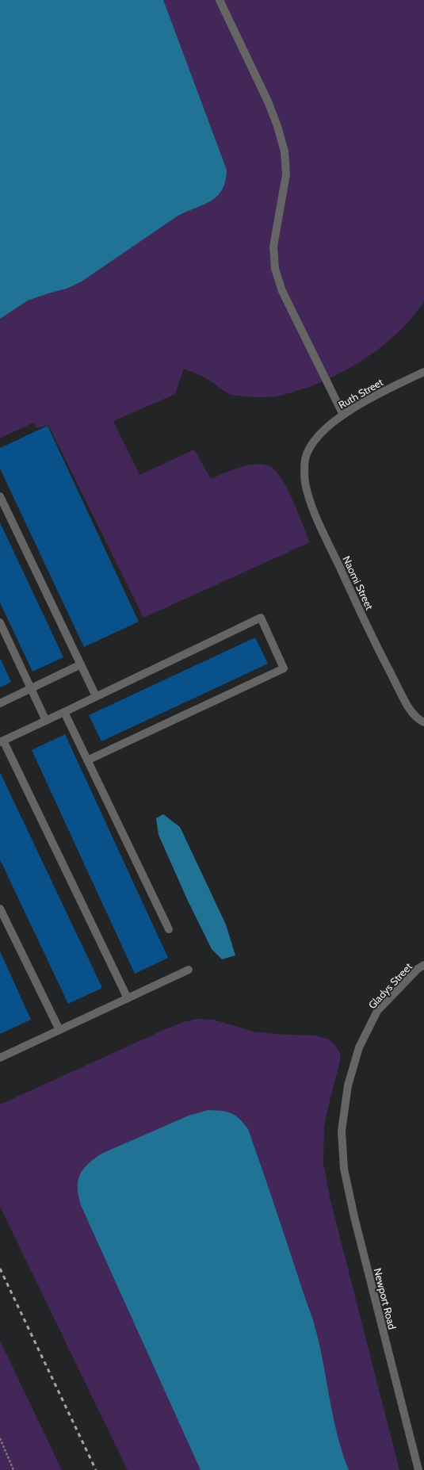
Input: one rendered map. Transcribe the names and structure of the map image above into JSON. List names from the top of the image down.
{
  "streets": {
    "street": [
      "Ruth Street",
      "Naomi Street",
      "Gladys Street",
      "Newport Road"
    ]
  },
  "crossings": [
    ["Ruth Street", "Naomi Street"],
    ["Gladys Street", "Newport Road"]
  ]
}
